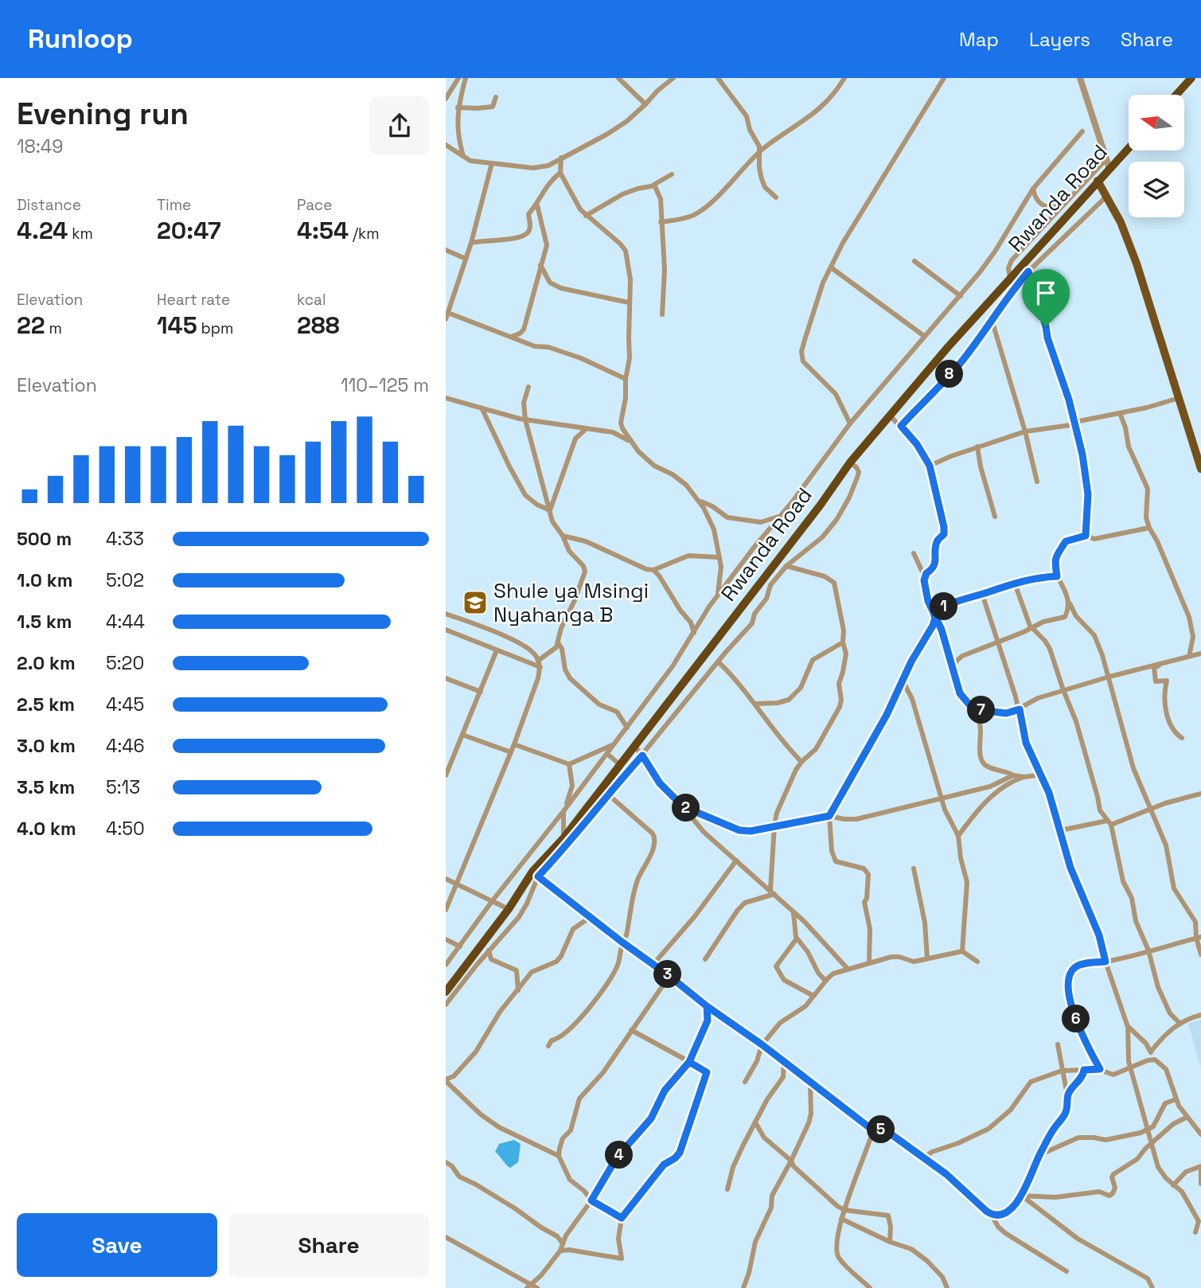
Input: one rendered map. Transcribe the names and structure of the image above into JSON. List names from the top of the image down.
{
  "streets": {
    "highway": ["Rwanda Road"]
  },
  "places": {
    "school or university": ["Shule ya Msingi Nyahanga B"]
  },
  "north": "left",
  "page": {
    "header": "Runloop",
    "nav": ["Map", "Layers", "Share"],
    "heading": ["Evening run", "18:49"],
    "stats": [
      ["Distance", "4.24 km"],
      ["Time", "20:47"],
      ["Pace", "4:54 /km"],
      ["Elevation", "22 m"],
      ["Heart rate", "145 bpm"],
      ["kcal", "288"]
    ],
    "pins": [
      "8",
      "1",
      "7",
      "2",
      "3",
      "6",
      "5",
      "4"
    ],
    "chart": ["Elevation", "110–125 m"],
    "list": [
      {
        "name": "500 m",
        "note": "4:33"
      },
      {
        "name": "1.0 km",
        "note": "5:02"
      },
      {
        "name": "1.5 km",
        "note": "4:44"
      },
      {
        "name": "2.0 km",
        "note": "5:20"
      },
      {
        "name": "2.5 km",
        "note": "4:45"
      },
      {
        "name": "3.0 km",
        "note": "4:46"
      },
      {
        "name": "3.5 km",
        "note": "5:13"
      },
      {
        "name": "4.0 km",
        "note": "4:50"
      }
    ],
    "buttons": ["Save", "Share"]
  }
}
